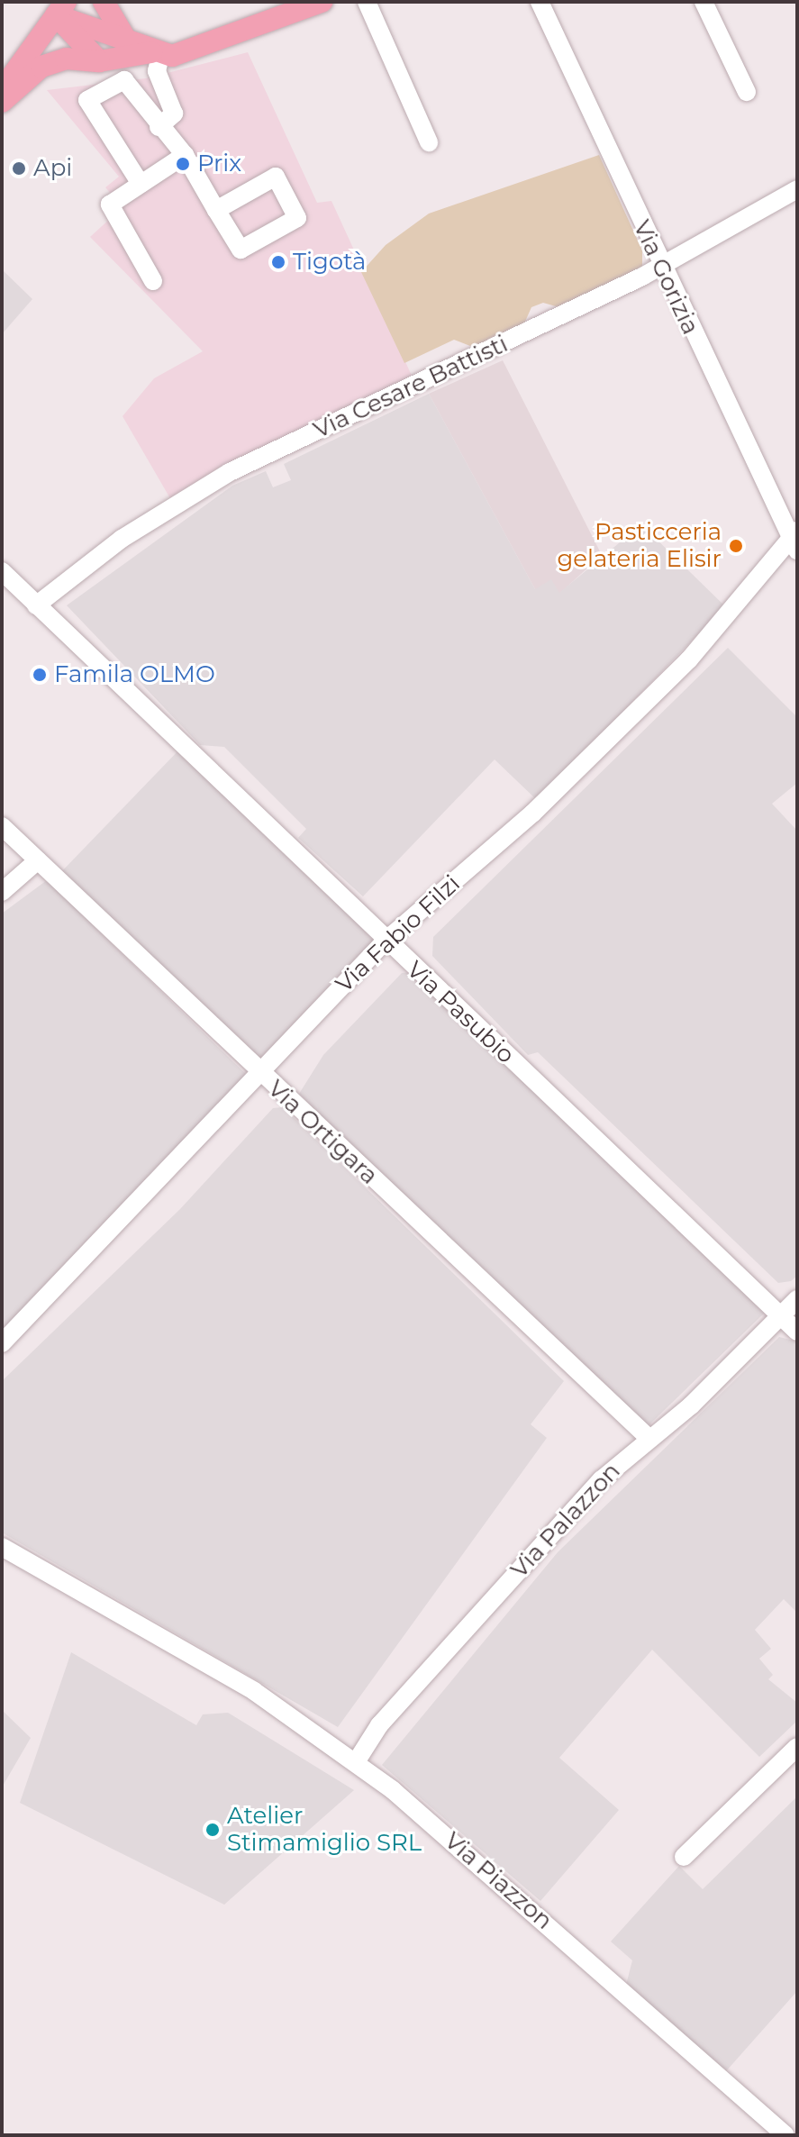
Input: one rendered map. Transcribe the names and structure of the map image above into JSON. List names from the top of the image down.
{
  "streets": {
    "street": [
      "Via Gorizia",
      "Via Cesare Battisti",
      "Via Fabio Filzi",
      "Via Pasubio",
      "Via Ortigara",
      "Via Palazzon",
      "Via Piazzon"
    ]
  },
  "crossings": [
    ["Via Gorizia", "Via Cesare Battisti"],
    ["Via Gorizia", "Via Fabio Filzi"],
    ["Via Cesare Battisti", "Via Pasubio"],
    ["Via Fabio Filzi", "Via Pasubio"],
    ["Via Fabio Filzi", "Via Ortigara"],
    ["Via Pasubio", "Via Palazzon"],
    ["Via Ortigara", "Via Palazzon"],
    ["Via Palazzon", "Via Piazzon"]
  ],
  "places": [
    "Prix",
    "Api",
    "Tigotà",
    "Pasticceria gelateria Elisir",
    "Famila OLMO",
    "Atelier Stimamiglio SRL"
  ]
}
